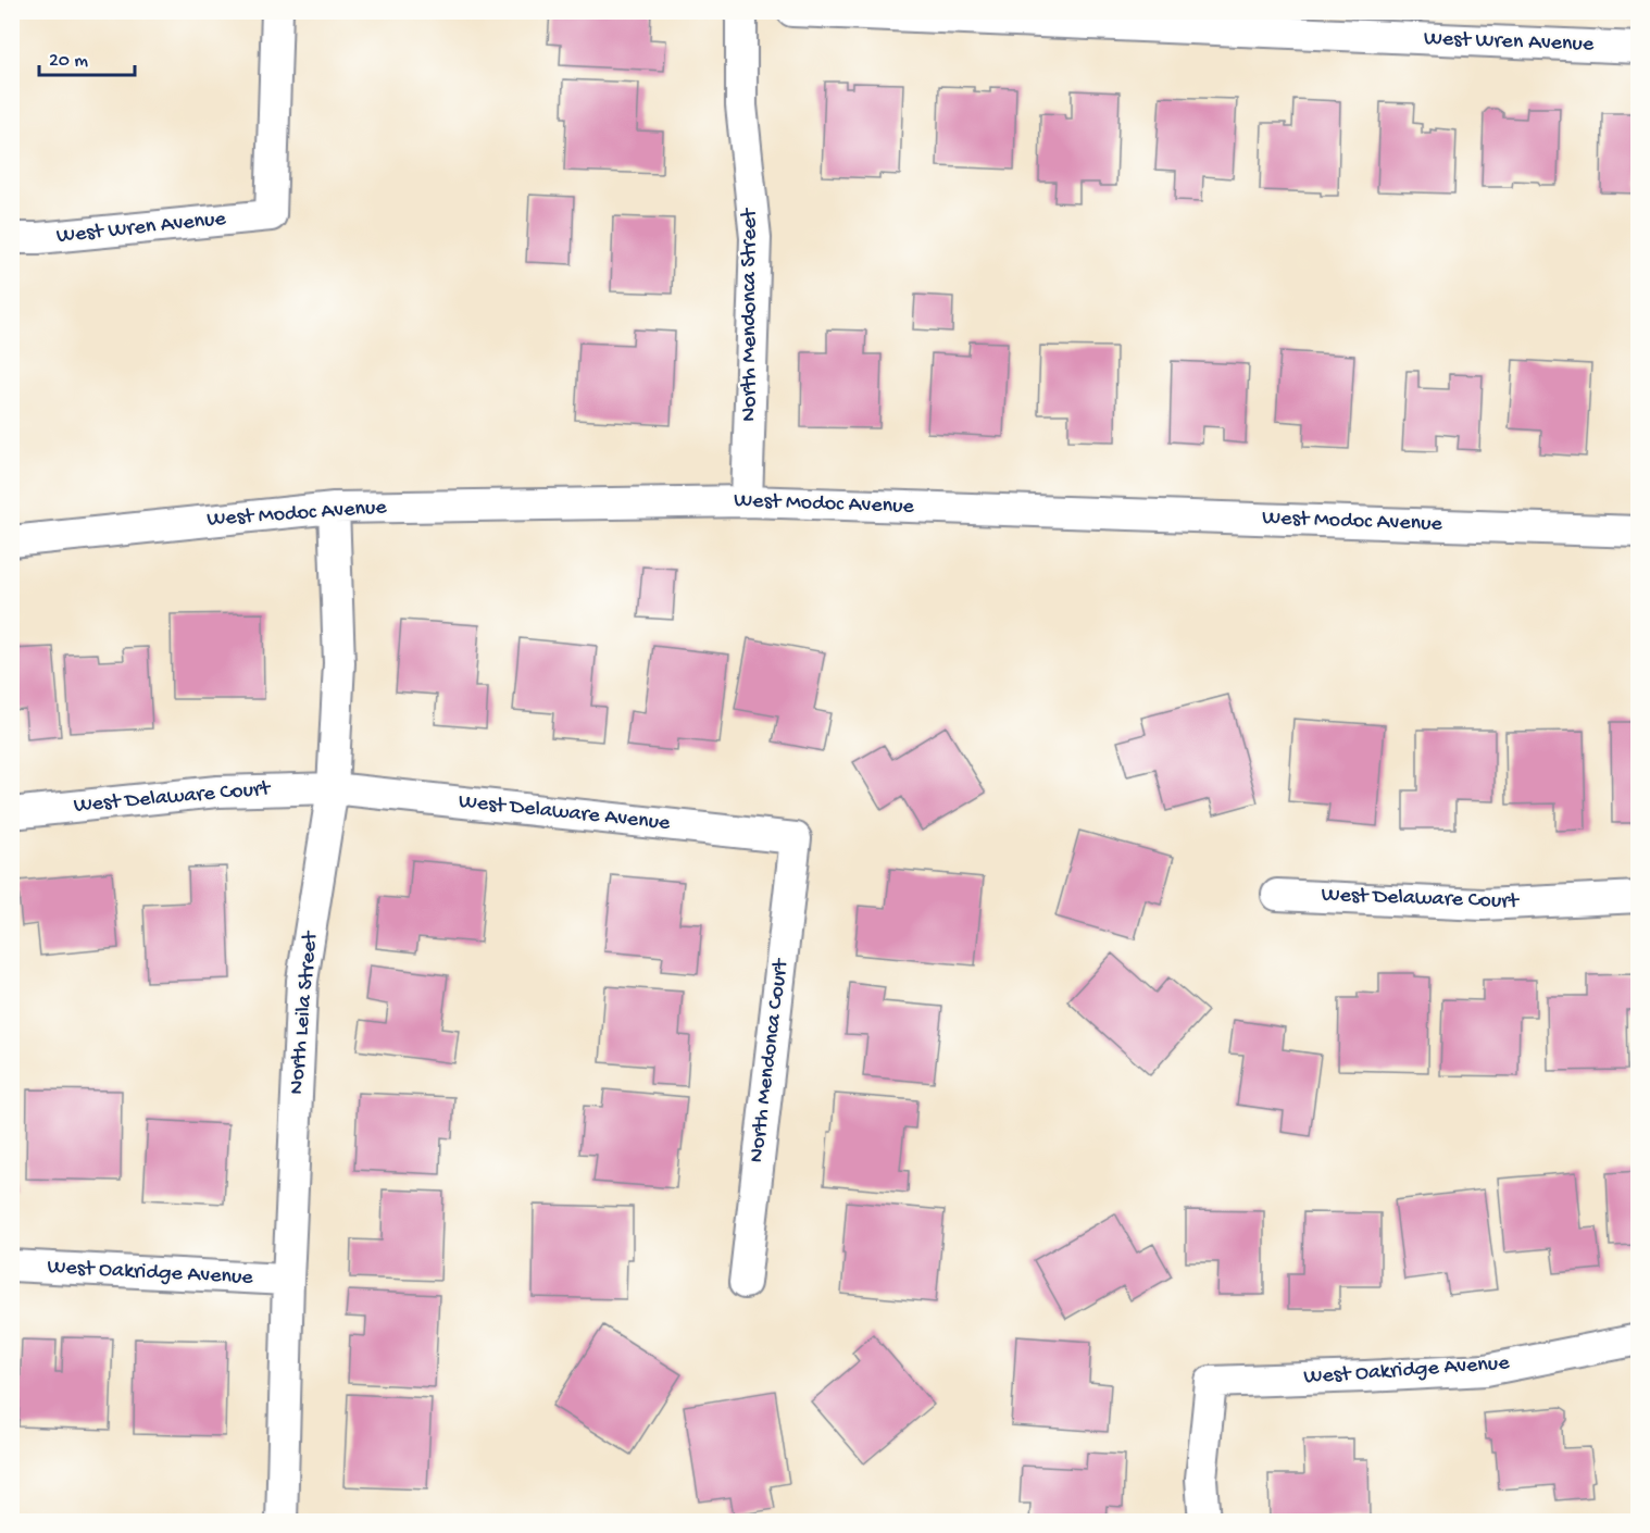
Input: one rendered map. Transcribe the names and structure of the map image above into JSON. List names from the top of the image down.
{
  "streets": {
    "street": [
      "West Wren Avenue",
      "North Mendonca Street",
      "West Modoc Avenue",
      "West Delaware Court",
      "West Delaware Avenue",
      "North Leila Street",
      "North Mendonca Court",
      "West Oakridge Avenue"
    ]
  },
  "crossings": [
    ["North Mendonca Street", "West Modoc Avenue"],
    ["West Modoc Avenue", "North Leila Street"],
    ["West Delaware Court", "West Delaware Avenue"],
    ["West Delaware Court", "North Leila Street"],
    ["West Delaware Avenue", "North Leila Street"],
    ["West Delaware Avenue", "North Mendonca Court"],
    ["North Leila Street", "West Oakridge Avenue"]
  ],
  "scale_bar": "20 m"
}
